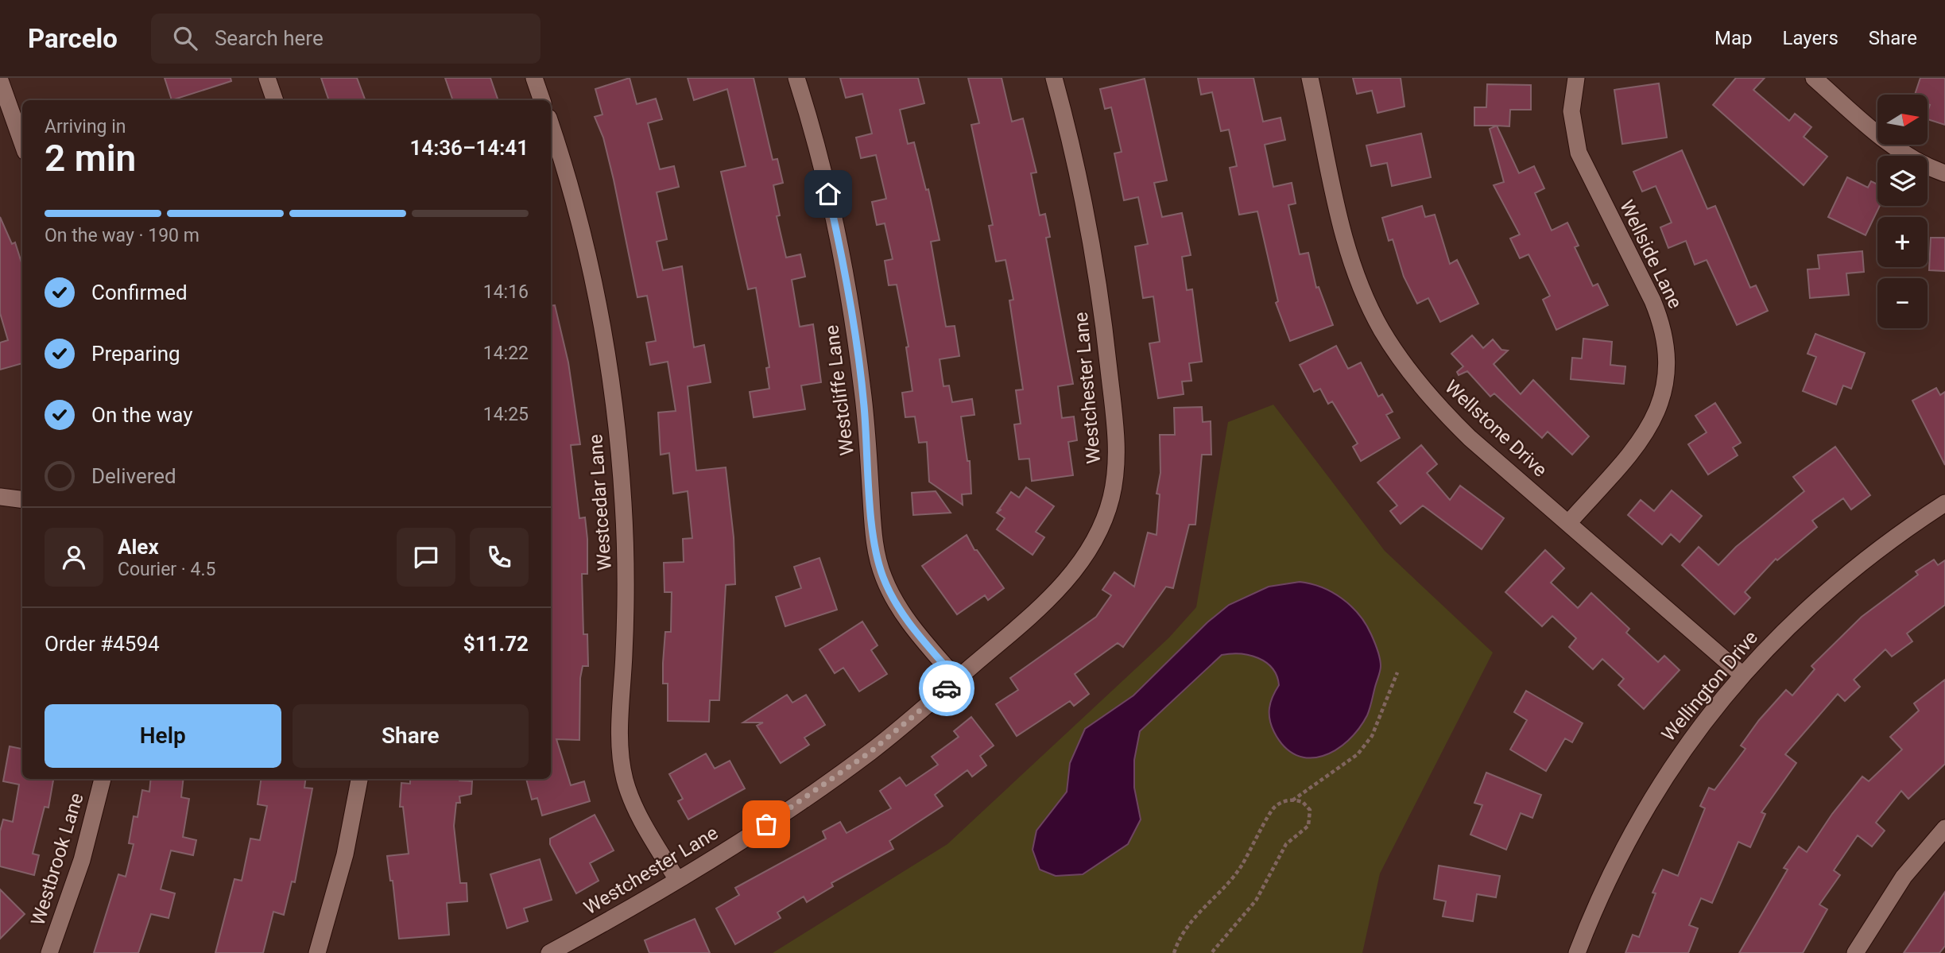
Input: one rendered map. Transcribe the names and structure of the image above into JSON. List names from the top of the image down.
{
  "streets": {
    "street": [
      "Wellside Lane",
      "Westchester Lane",
      "Westcliffe Lane",
      "Wellstone Drive",
      "Westcedar Lane",
      "Wellington Drive",
      "Westbrook Lane"
    ]
  },
  "crossings": [
    ["Wellside Lane", "Wellstone Drive"],
    ["Westchester Lane", "Westcliffe Lane"],
    ["Westchester Lane", "Westcedar Lane"],
    ["Wellstone Drive", "Wellington Drive"]
  ],
  "north": "right",
  "page": {
    "header": "Parcelo",
    "search": "Search here",
    "nav": ["Map", "Layers", "Share"],
    "map_buttons": ["+", "−"],
    "heading": ["2 min", "Arriving in", "14:36–14:41"],
    "panel": [
      "Alex",
      "Courier · 4.5",
      "Order #4594",
      "$11.72"
    ],
    "bar": "On the way · 190 m",
    "list": [
      ["Confirmed", "14:16"],
      ["Preparing", "14:22"],
      ["On the way", "14:25"],
      "Delivered"
    ],
    "buttons": ["Help", "Share"]
  }
}
